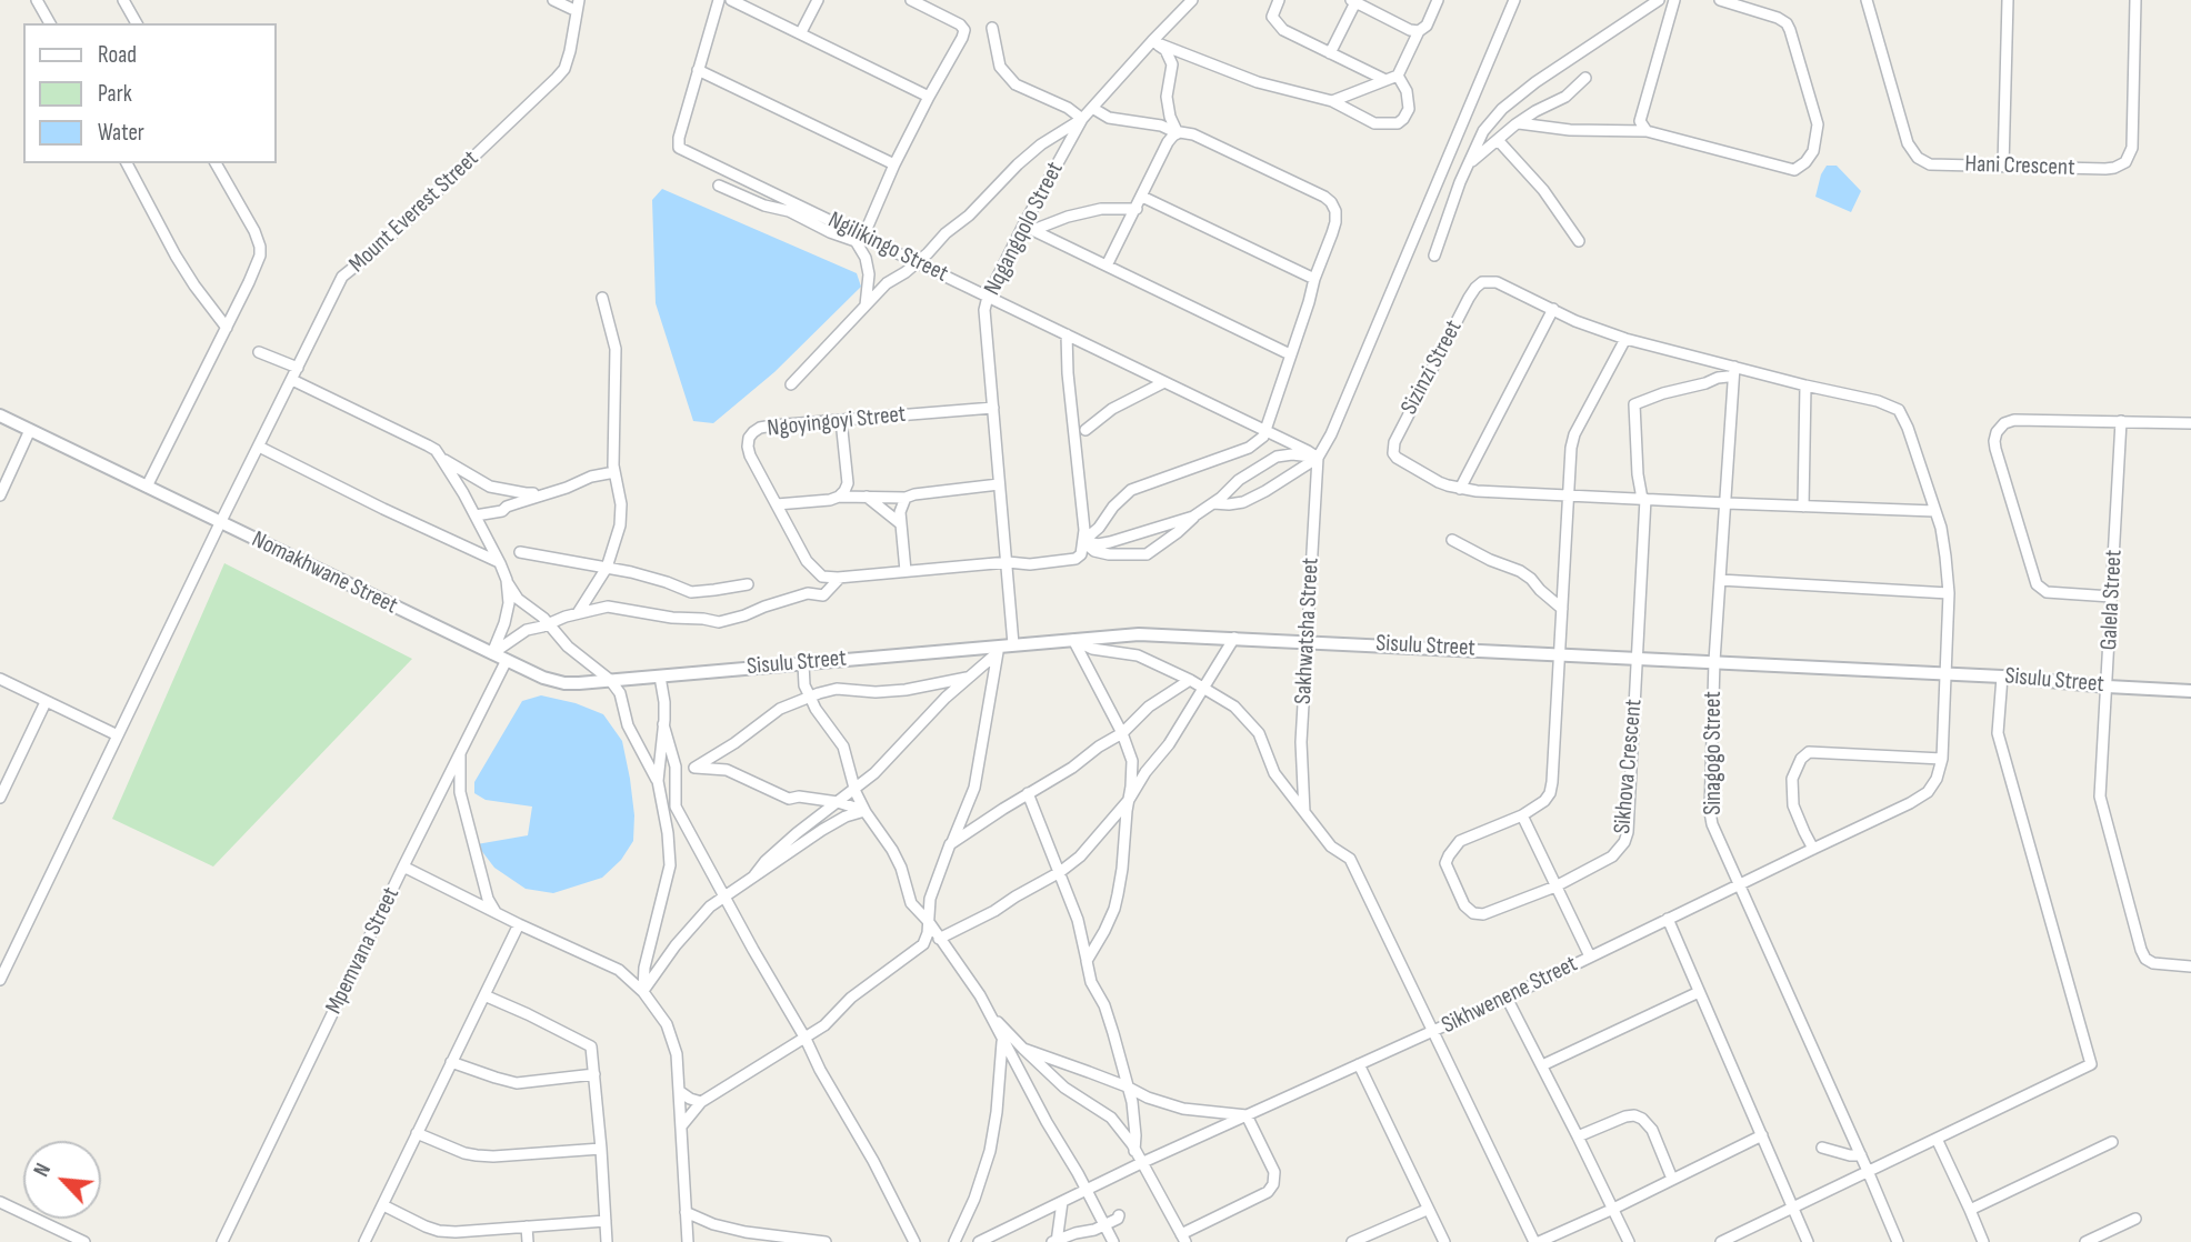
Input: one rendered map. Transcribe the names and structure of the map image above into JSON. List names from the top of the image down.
{
  "streets": {
    "street": [
      "Hani Crescent",
      "Mount Everest Street",
      "Nqgangqolo Street",
      "Ngilikingo Street",
      "Sizinzi Street",
      "Ngoyingoyi Street",
      "Nomakhwane Street",
      "Galela Street",
      "Sakhwatsha Street",
      "Sisulu Street",
      "Sinagogo Street",
      "Sikhova Crescent",
      "Mpemvana Street",
      "Sikhwenene Street"
    ]
  },
  "crossings": [
    ["Mount Everest Street", "Nomakhwane Street"],
    ["Nqgangqolo Street", "Ngilikingo Street"],
    ["Nqgangqolo Street", "Ngoyingoyi Street"],
    ["Nqgangqolo Street", "Sisulu Street"],
    ["Ngilikingo Street", "Sakhwatsha Street"],
    ["Sizinzi Street", "Sisulu Street"],
    ["Sizinzi Street", "Sinagogo Street"],
    ["Sizinzi Street", "Sikhova Crescent"],
    ["Sizinzi Street", "Sikhwenene Street"],
    ["Nomakhwane Street", "Sisulu Street"],
    ["Nomakhwane Street", "Mpemvana Street"],
    ["Galela Street", "Sisulu Street"],
    ["Sakhwatsha Street", "Sisulu Street"],
    ["Sisulu Street", "Sinagogo Street"],
    ["Sisulu Street", "Sikhova Crescent"],
    ["Sisulu Street", "Sikhwenene Street"],
    ["Sinagogo Street", "Sikhwenene Street"]
  ],
  "legend": ["Road", "Park", "Water"],
  "north": "top left"
}
